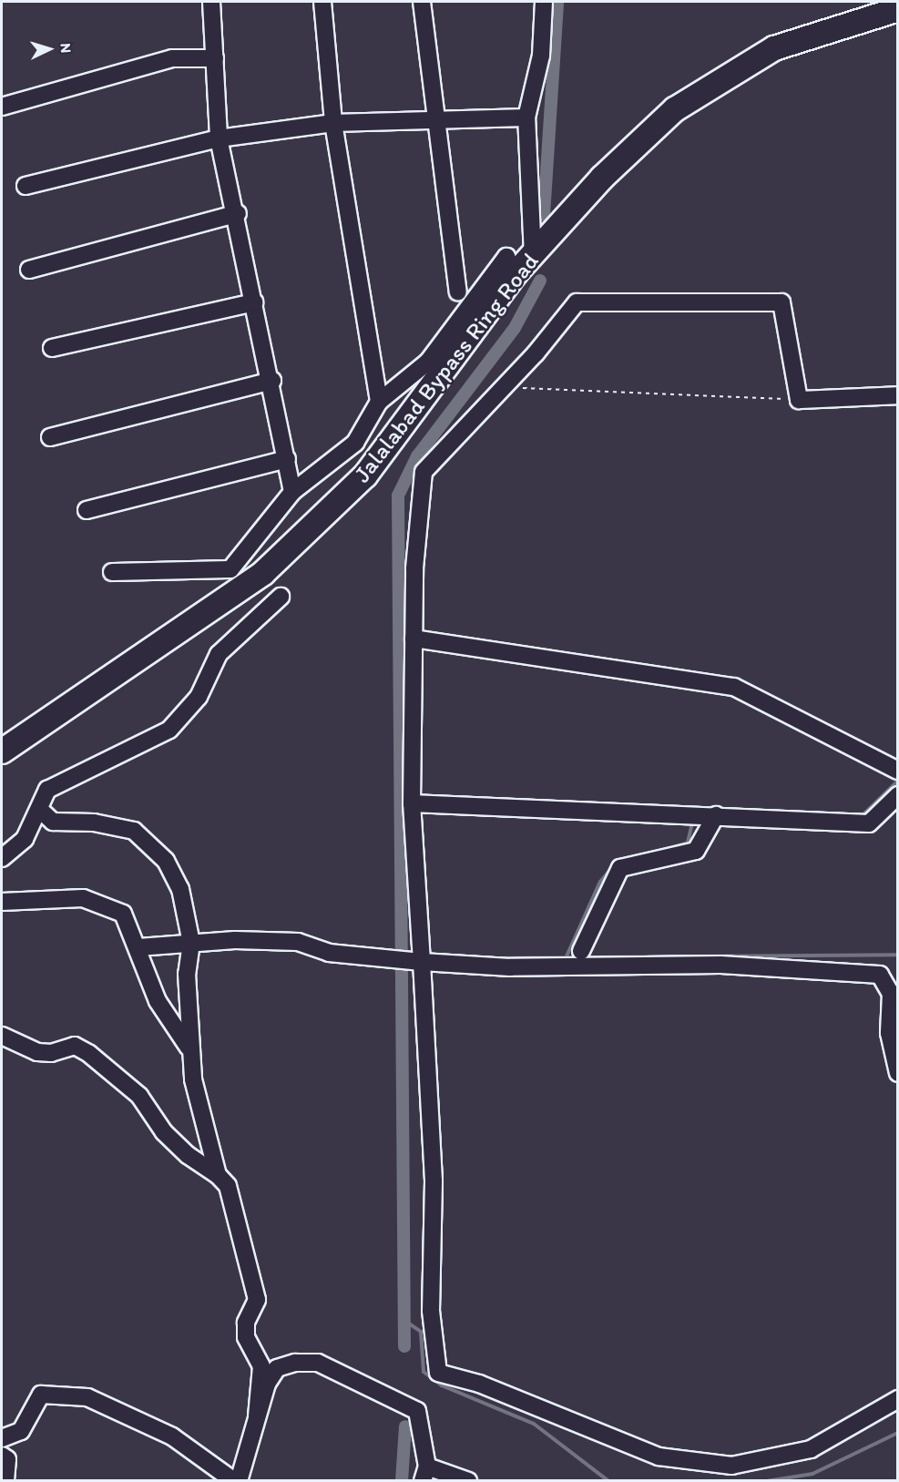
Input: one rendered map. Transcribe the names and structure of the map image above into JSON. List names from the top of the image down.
{
  "streets": {
    "highway": ["Jalalabad Bypass Ring Road"]
  },
  "north": "right"
}
